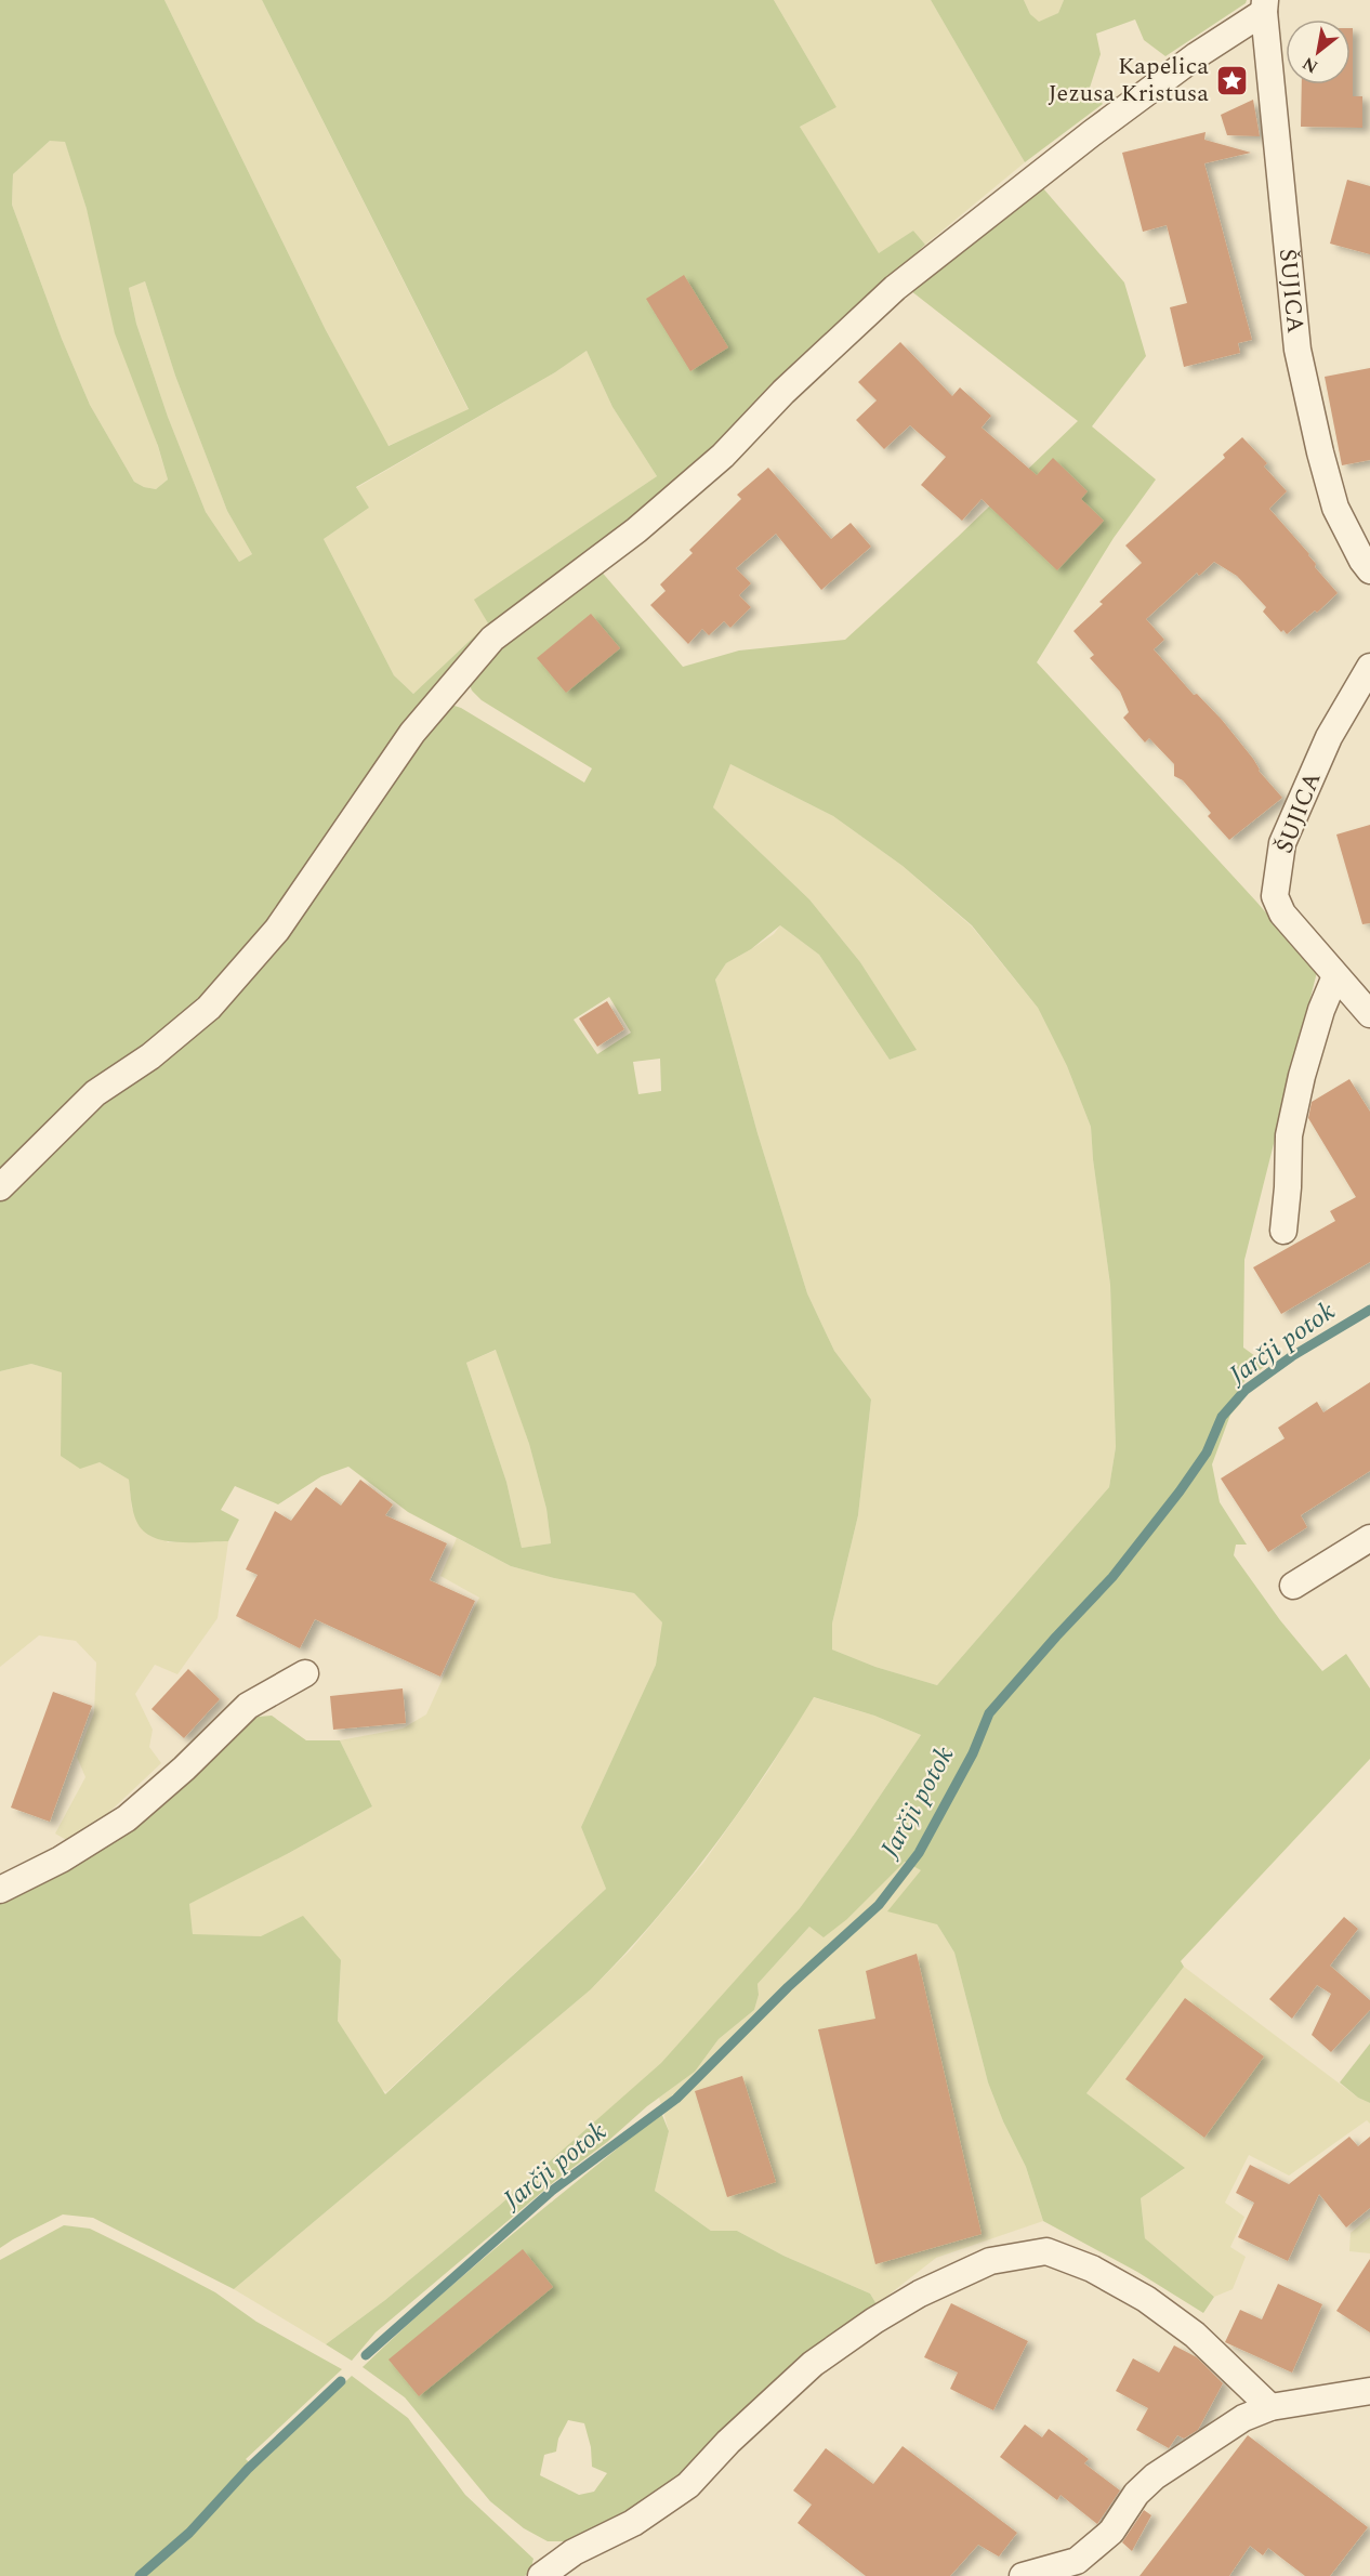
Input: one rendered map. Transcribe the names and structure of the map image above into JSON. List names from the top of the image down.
{
  "streets": {
    "street": ["ŠUJICA"]
  },
  "water": ["Jarčji potok"],
  "places": {
    "place": ["Kapelica Jezusa Kristusa"]
  },
  "north": "bottom left"
}
